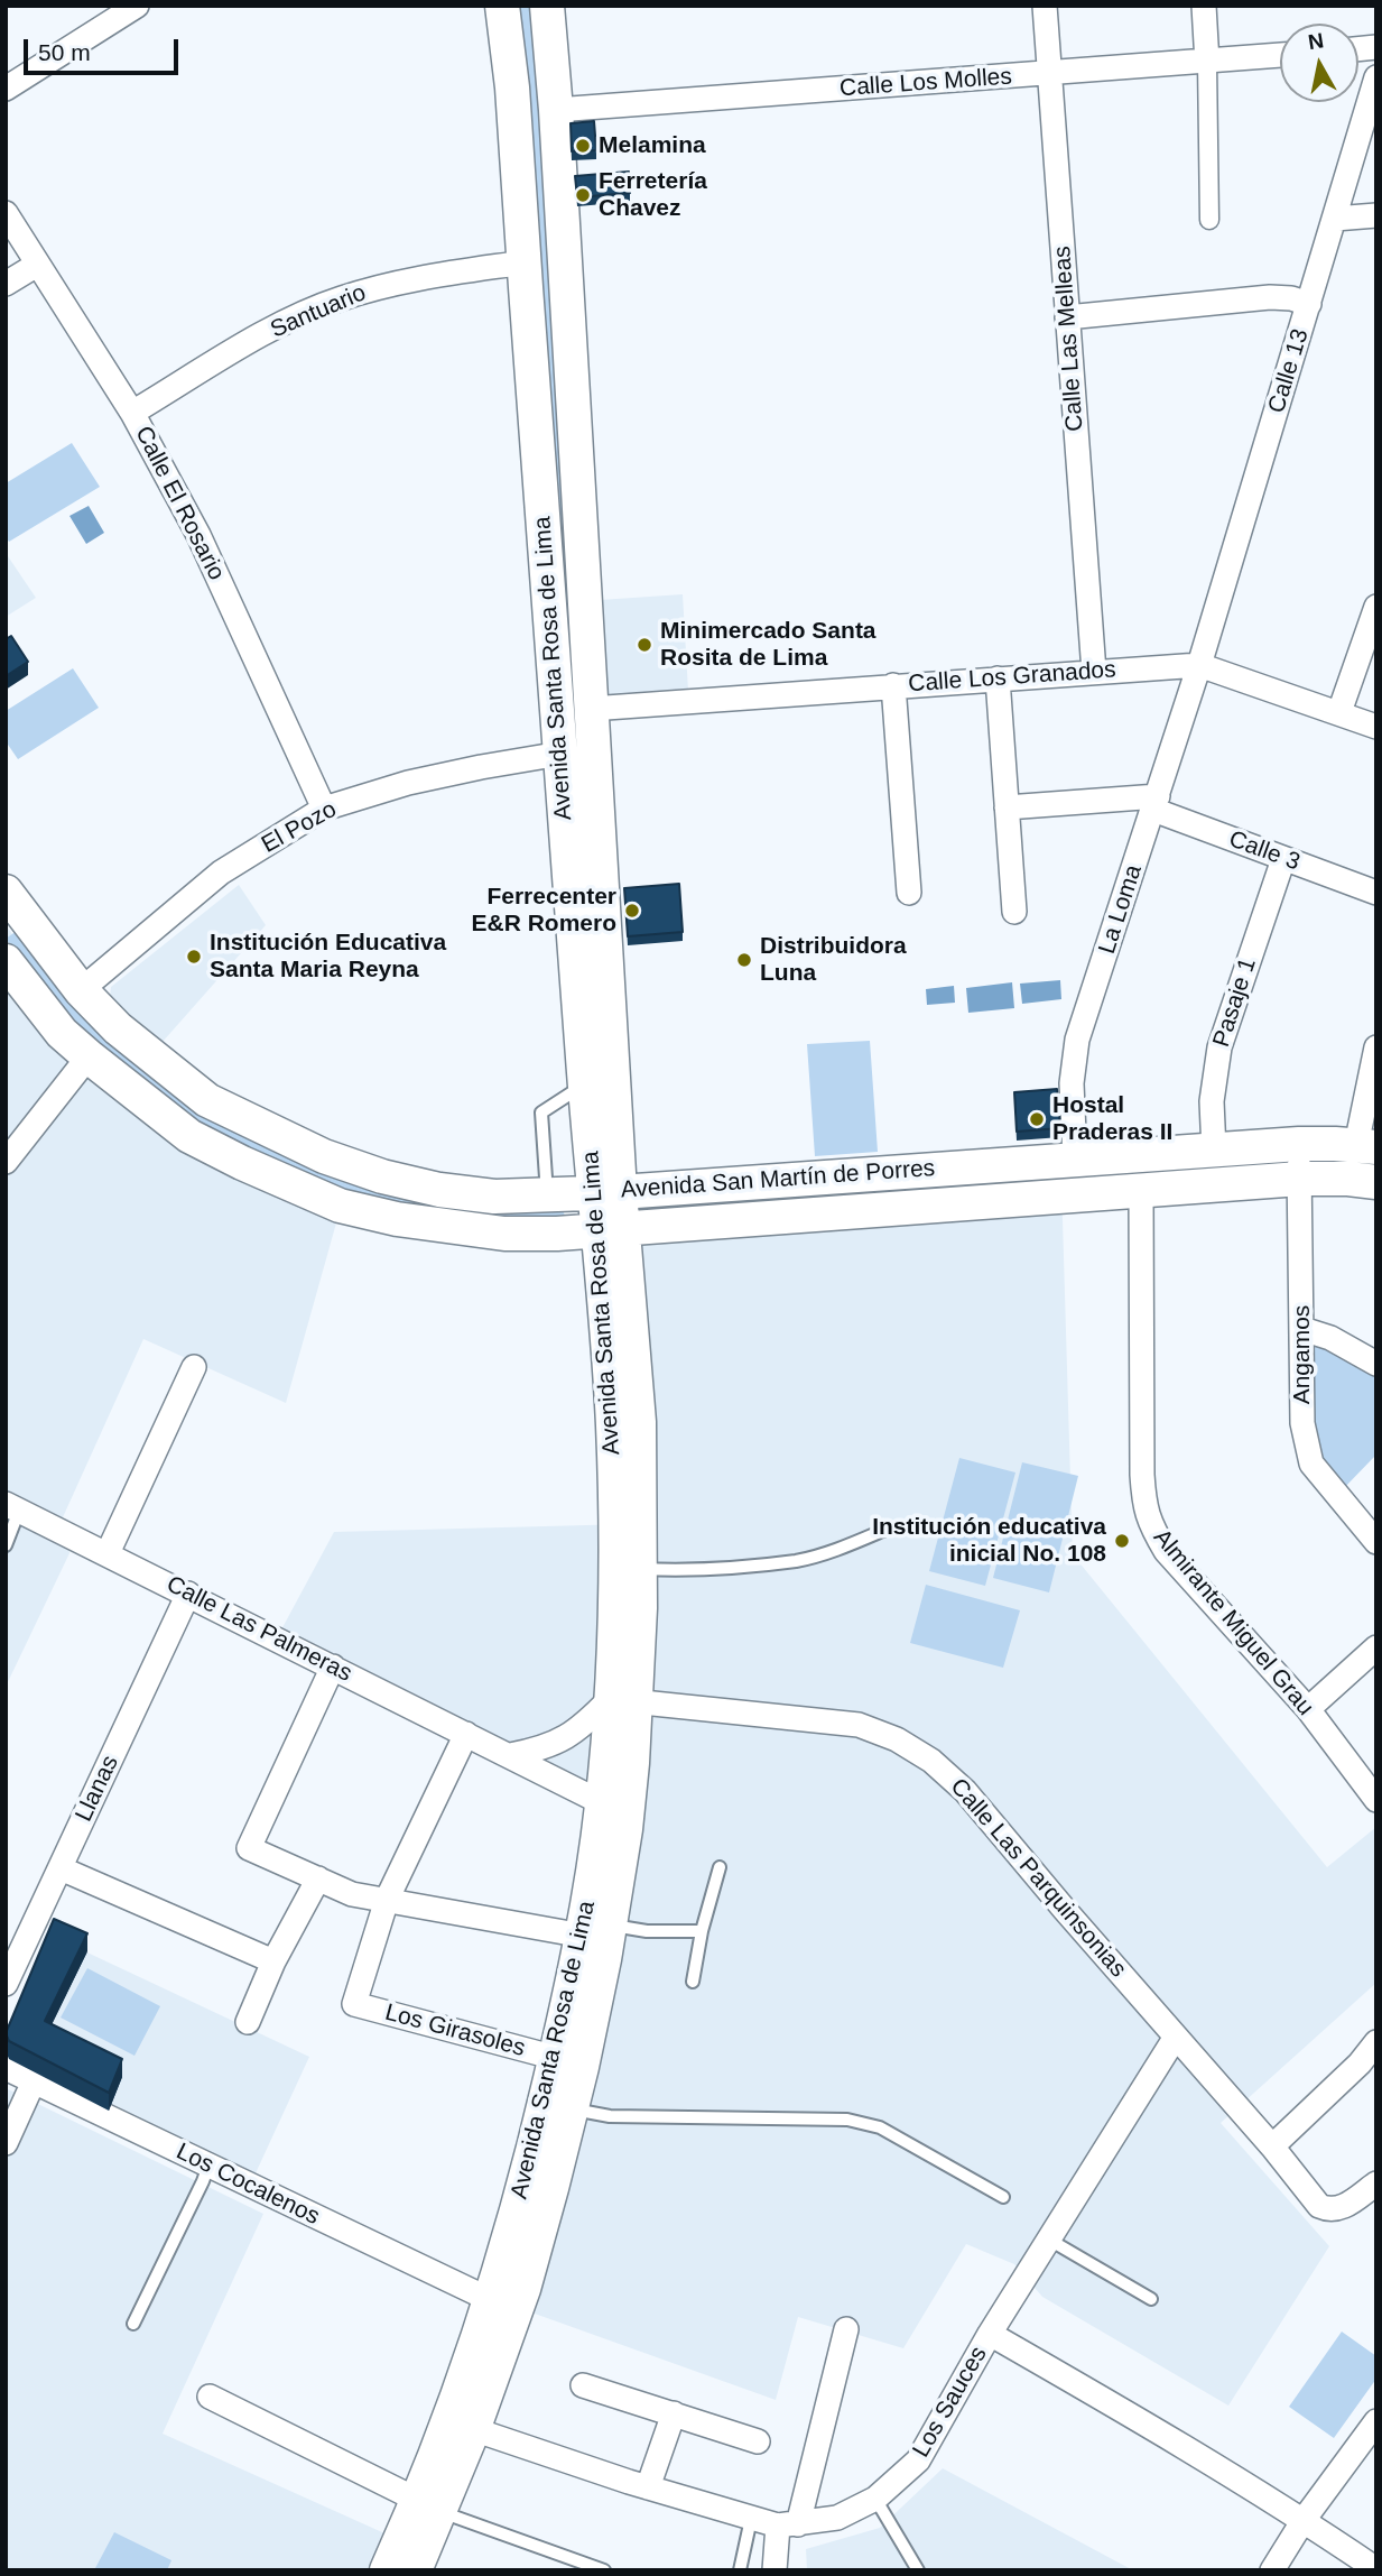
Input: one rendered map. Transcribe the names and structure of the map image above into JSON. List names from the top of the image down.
{
  "streets": {
    "main road": ["Avenida Santa Rosa de Lima", "Avenida San Martín de Porres"],
    "street": [
      "Calle Los Molles",
      "Santuario",
      "Calle Las Melleas",
      "Calle 13",
      "Calle El Rosario",
      "Calle Los Granados",
      "El Pozo",
      "Calle 3",
      "La Loma",
      "Pasaje 1",
      "Angamos",
      "Almirante Miguel Grau",
      "Calle Las Palmeras",
      "Llanas",
      "Calle Las Parquinsonias",
      "Los Girasoles",
      "Los Cocalenos",
      "Los Sauces"
    ]
  },
  "crossings": [
    ["Calle Los Molles", "Calle Las Melleas"],
    ["Calle Los Molles", "Avenida Santa Rosa de Lima"],
    ["Santuario", "Calle El Rosario"],
    ["Santuario", "Avenida Santa Rosa de Lima"],
    ["Calle Las Melleas", "Calle Los Granados"],
    ["Calle 13", "Calle Los Granados"],
    ["Calle 13", "La Loma"],
    ["Calle El Rosario", "El Pozo"],
    ["Avenida Santa Rosa de Lima", "Calle Los Granados"],
    ["Avenida Santa Rosa de Lima", "El Pozo"],
    ["Avenida Santa Rosa de Lima", "Avenida San Martín de Porres"],
    ["Avenida Santa Rosa de Lima", "Calle Las Palmeras"],
    ["Avenida Santa Rosa de Lima", "Calle Las Parquinsonias"],
    ["Avenida Santa Rosa de Lima", "Los Girasoles"],
    ["Avenida Santa Rosa de Lima", "Los Cocalenos"],
    ["Avenida Santa Rosa de Lima", "Los Sauces"],
    ["Calle Los Granados", "La Loma"],
    ["El Pozo", "Avenida San Martín de Porres"],
    ["Calle 3", "La Loma"],
    ["Calle 3", "Pasaje 1"],
    ["La Loma", "Avenida San Martín de Porres"],
    ["Pasaje 1", "Avenida San Martín de Porres"],
    ["Avenida San Martín de Porres", "Angamos"],
    ["Avenida San Martín de Porres", "Almirante Miguel Grau"],
    ["Calle Las Palmeras", "Llanas"],
    ["Calle Las Parquinsonias", "Los Sauces"]
  ],
  "places": [
    "Melamina",
    "Ferretería Chavez",
    "Minimercado Santa Rosita de Lima",
    "Ferrecenter E&R Romero",
    "Institución Educativa Santa Maria Reyna",
    "Distribuidora Luna",
    "Hostal Praderas II",
    "Institución educativa inicial No. 108"
  ],
  "scale_bar": "50 m",
  "north": "top"
}
